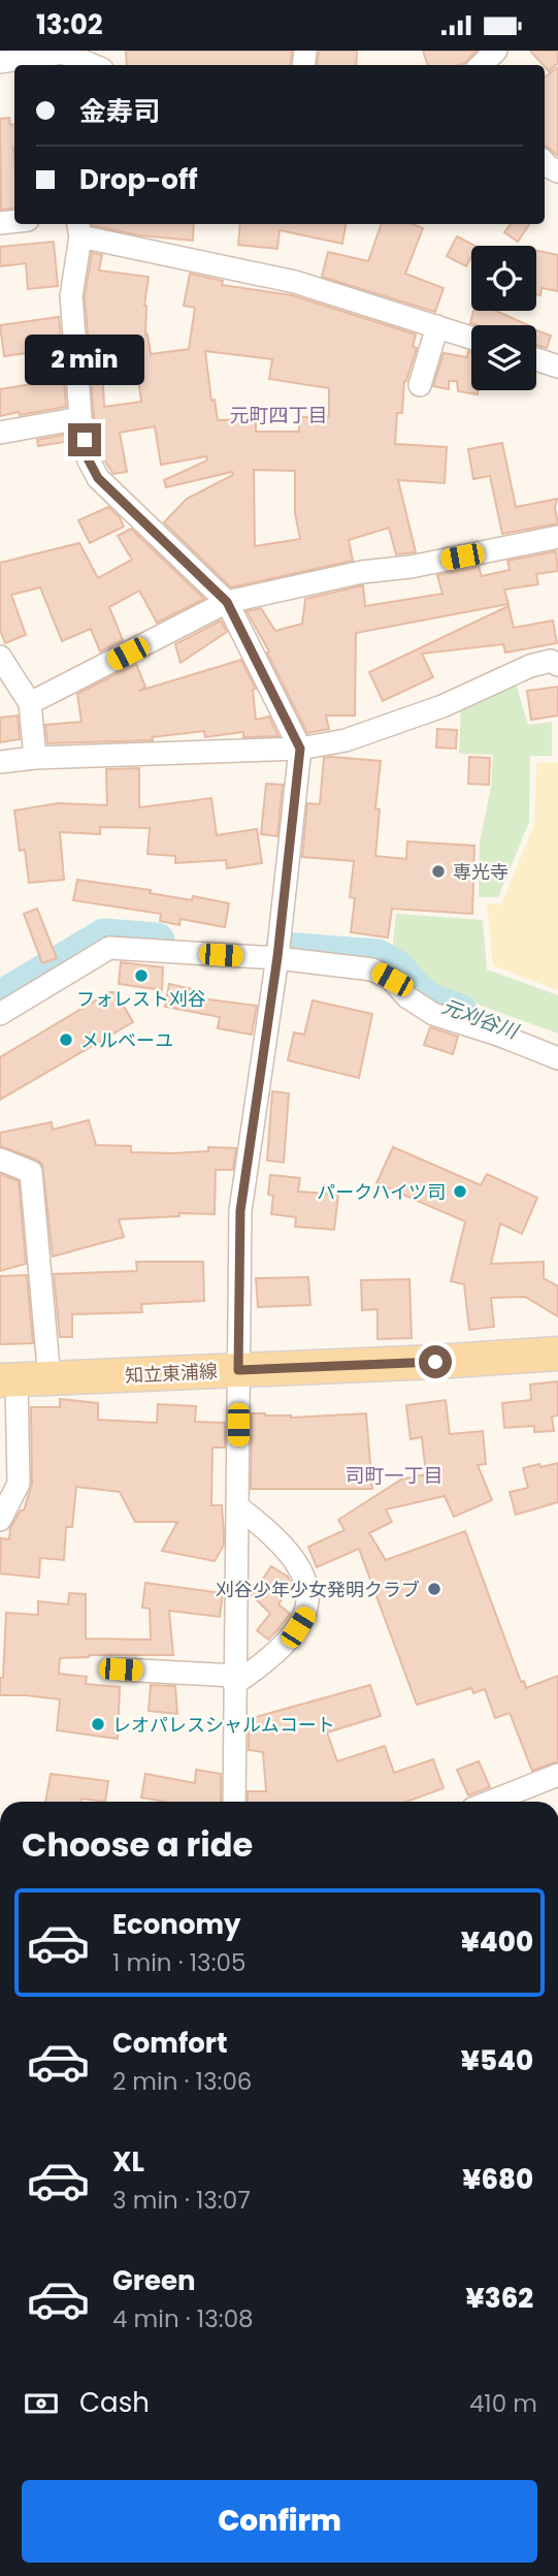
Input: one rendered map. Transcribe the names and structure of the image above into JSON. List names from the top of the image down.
{
  "streets": {
    "main road": ["知立東浦線"]
  },
  "districts": ["元町四丁目", "司町一丁目"],
  "water": ["元刈谷川"],
  "places": [
    "専光寺",
    "フォレスト刈谷",
    "メルベーユ",
    "パークハイツ司",
    "刈谷少年少女発明クラブ",
    "レオパレスシャルムコート"
  ],
  "page": {
    "status": "13:02",
    "banner": ["金寿司", "Drop-off"],
    "bubble": "2 min",
    "heading": "Choose a ride",
    "list": [
      {
        "name": "Economy",
        "note": "1 min · 13:05",
        "value": "¥400"
      },
      {
        "name": "Comfort",
        "note": "2 min · 13:06",
        "value": "¥540"
      },
      {
        "name": "XL",
        "note": "3 min · 13:07",
        "value": "¥680"
      },
      {
        "name": "Green",
        "note": "4 min · 13:08",
        "value": "¥362"
      }
    ],
    "pay": ["Cash", "410 m"],
    "buttons": "Confirm"
  }
}
